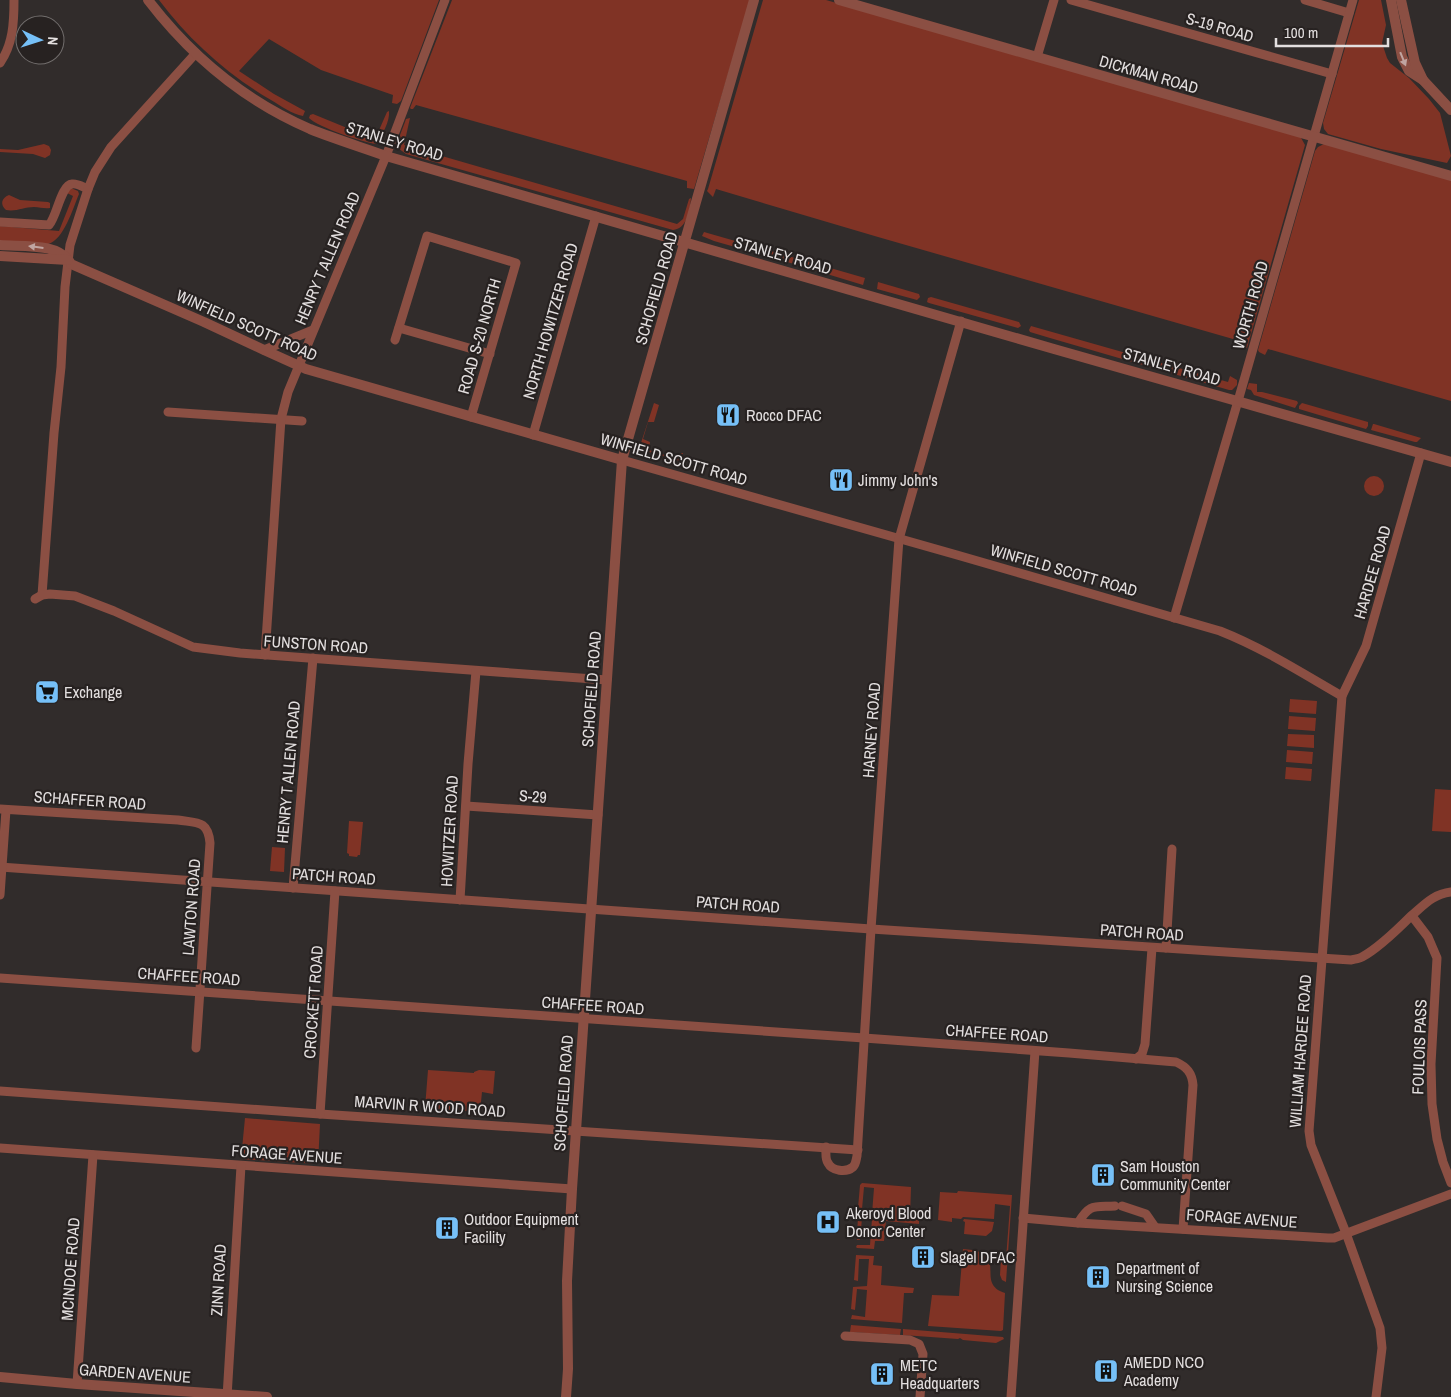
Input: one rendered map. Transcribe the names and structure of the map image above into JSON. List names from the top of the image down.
{
  "streets": {
    "street": [
      "S-19 ROAD",
      "DICKMAN ROAD",
      "STANLEY ROAD",
      "HENRY T ALLEN ROAD",
      "SCHOFIELD ROAD",
      "WORTH ROAD",
      "NORTH HOWITZER ROAD",
      "WINFIELD SCOTT ROAD",
      "ROAD S-20 NORTH",
      "HARDEE ROAD",
      "FUNSTON ROAD",
      "HARNEY ROAD",
      "S-29",
      "SCHAFFER ROAD",
      "HOWITZER ROAD",
      "PATCH ROAD",
      "LAWTON ROAD",
      "CHAFFEE ROAD",
      "CROCKETT ROAD",
      "FOULOIS PASS",
      "WILLIAM HARDEE ROAD",
      "MARVIN R WOOD ROAD",
      "FORAGE AVENUE",
      "MCINDOE ROAD",
      "ZINN ROAD",
      "GARDEN AVENUE"
    ]
  },
  "crossings": [
    ["S-19 ROAD", "WORTH ROAD"],
    ["DICKMAN ROAD", "WORTH ROAD"],
    ["STANLEY ROAD", "HENRY T ALLEN ROAD"],
    ["STANLEY ROAD", "SCHOFIELD ROAD"],
    ["STANLEY ROAD", "WORTH ROAD"],
    ["STANLEY ROAD", "NORTH HOWITZER ROAD"],
    ["STANLEY ROAD", "HARDEE ROAD"],
    ["STANLEY ROAD", "HARNEY ROAD"],
    ["HENRY T ALLEN ROAD", "WINFIELD SCOTT ROAD"],
    ["HENRY T ALLEN ROAD", "FUNSTON ROAD"],
    ["HENRY T ALLEN ROAD", "PATCH ROAD"],
    ["SCHOFIELD ROAD", "WINFIELD SCOTT ROAD"],
    ["SCHOFIELD ROAD", "FUNSTON ROAD"],
    ["SCHOFIELD ROAD", "S-29"],
    ["SCHOFIELD ROAD", "PATCH ROAD"],
    ["SCHOFIELD ROAD", "CHAFFEE ROAD"],
    ["SCHOFIELD ROAD", "MARVIN R WOOD ROAD"],
    ["SCHOFIELD ROAD", "FORAGE AVENUE"],
    ["WORTH ROAD", "WINFIELD SCOTT ROAD"],
    ["NORTH HOWITZER ROAD", "WINFIELD SCOTT ROAD"],
    ["WINFIELD SCOTT ROAD", "ROAD S-20 NORTH"],
    ["WINFIELD SCOTT ROAD", "HARDEE ROAD"],
    ["WINFIELD SCOTT ROAD", "FUNSTON ROAD"],
    ["WINFIELD SCOTT ROAD", "HARNEY ROAD"],
    ["WINFIELD SCOTT ROAD", "WILLIAM HARDEE ROAD"],
    ["HARDEE ROAD", "WILLIAM HARDEE ROAD"],
    ["FUNSTON ROAD", "HOWITZER ROAD"],
    ["HARNEY ROAD", "PATCH ROAD"],
    ["HARNEY ROAD", "CHAFFEE ROAD"],
    ["HARNEY ROAD", "MARVIN R WOOD ROAD"],
    ["S-29", "HOWITZER ROAD"],
    ["SCHAFFER ROAD", "LAWTON ROAD"],
    ["HOWITZER ROAD", "PATCH ROAD"],
    ["PATCH ROAD", "LAWTON ROAD"],
    ["PATCH ROAD", "CROCKETT ROAD"],
    ["PATCH ROAD", "FOULOIS PASS"],
    ["PATCH ROAD", "WILLIAM HARDEE ROAD"],
    ["LAWTON ROAD", "CHAFFEE ROAD"],
    ["CHAFFEE ROAD", "CROCKETT ROAD"],
    ["CHAFFEE ROAD", "FORAGE AVENUE"],
    ["CROCKETT ROAD", "MARVIN R WOOD ROAD"],
    ["WILLIAM HARDEE ROAD", "FORAGE AVENUE"],
    ["FORAGE AVENUE", "MCINDOE ROAD"],
    ["FORAGE AVENUE", "ZINN ROAD"],
    ["MCINDOE ROAD", "GARDEN AVENUE"],
    ["ZINN ROAD", "GARDEN AVENUE"]
  ],
  "places": {
    "restaurant": ["Rocco DFAC", "Jimmy John's"],
    "supermarket": ["Exchange"],
    "building": [
      "Sam Houston Community Center",
      "Outdoor Equipment Facility",
      "Slagel DFAC",
      "Department of Nursing Science",
      "AMEDD NCO Academy",
      "METC Headquarters"
    ],
    "hospital": ["Akeroyd Blood Donor Center"]
  },
  "scale_bar": "100 m",
  "north": "right"
}
